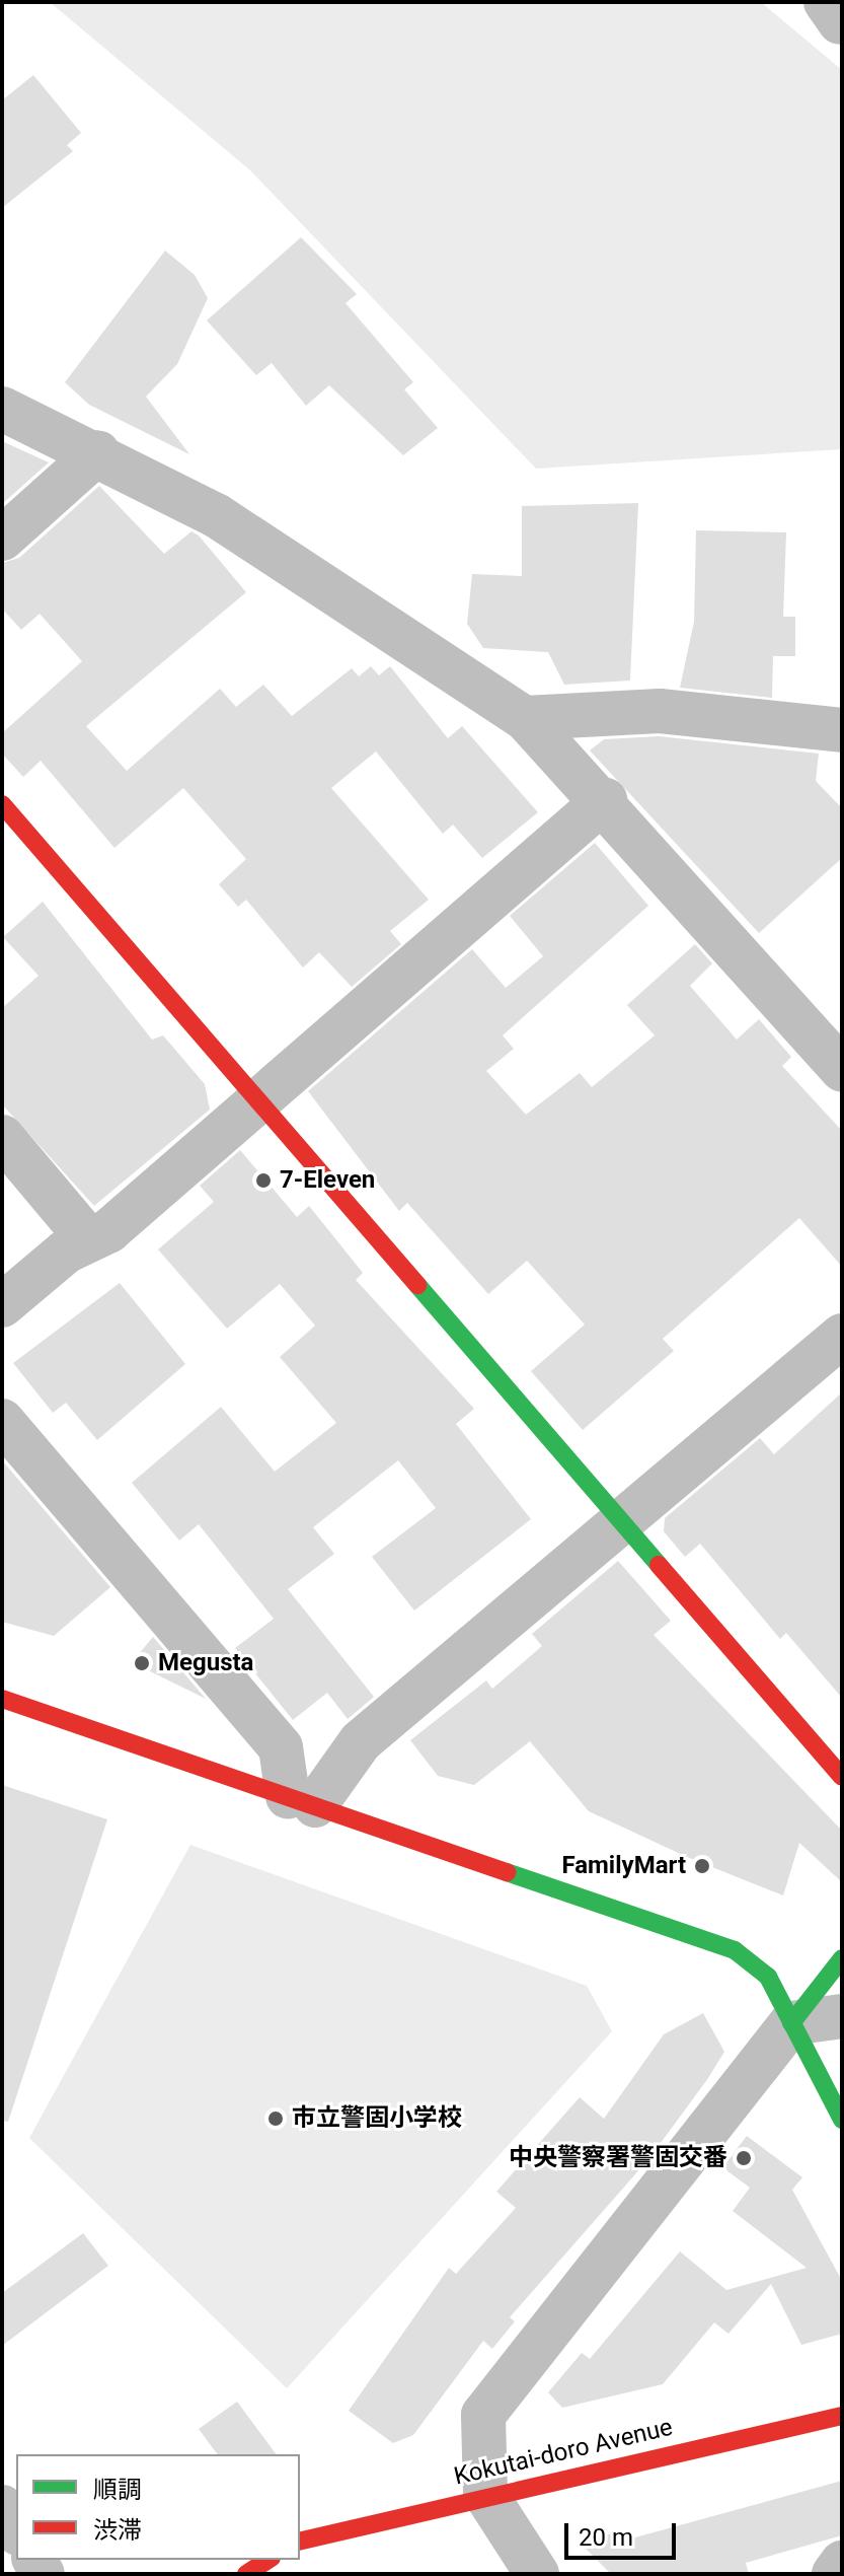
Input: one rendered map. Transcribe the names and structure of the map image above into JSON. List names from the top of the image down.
{
  "streets": {
    "main road": ["Kokutai-doro Avenue"]
  },
  "places": [
    "7-Eleven",
    "Megusta",
    "FamilyMart",
    "市立警固小学校",
    "中央警察署警固交番"
  ],
  "legend": ["順調", "渋滞"],
  "scale_bar": "20 m"
}
